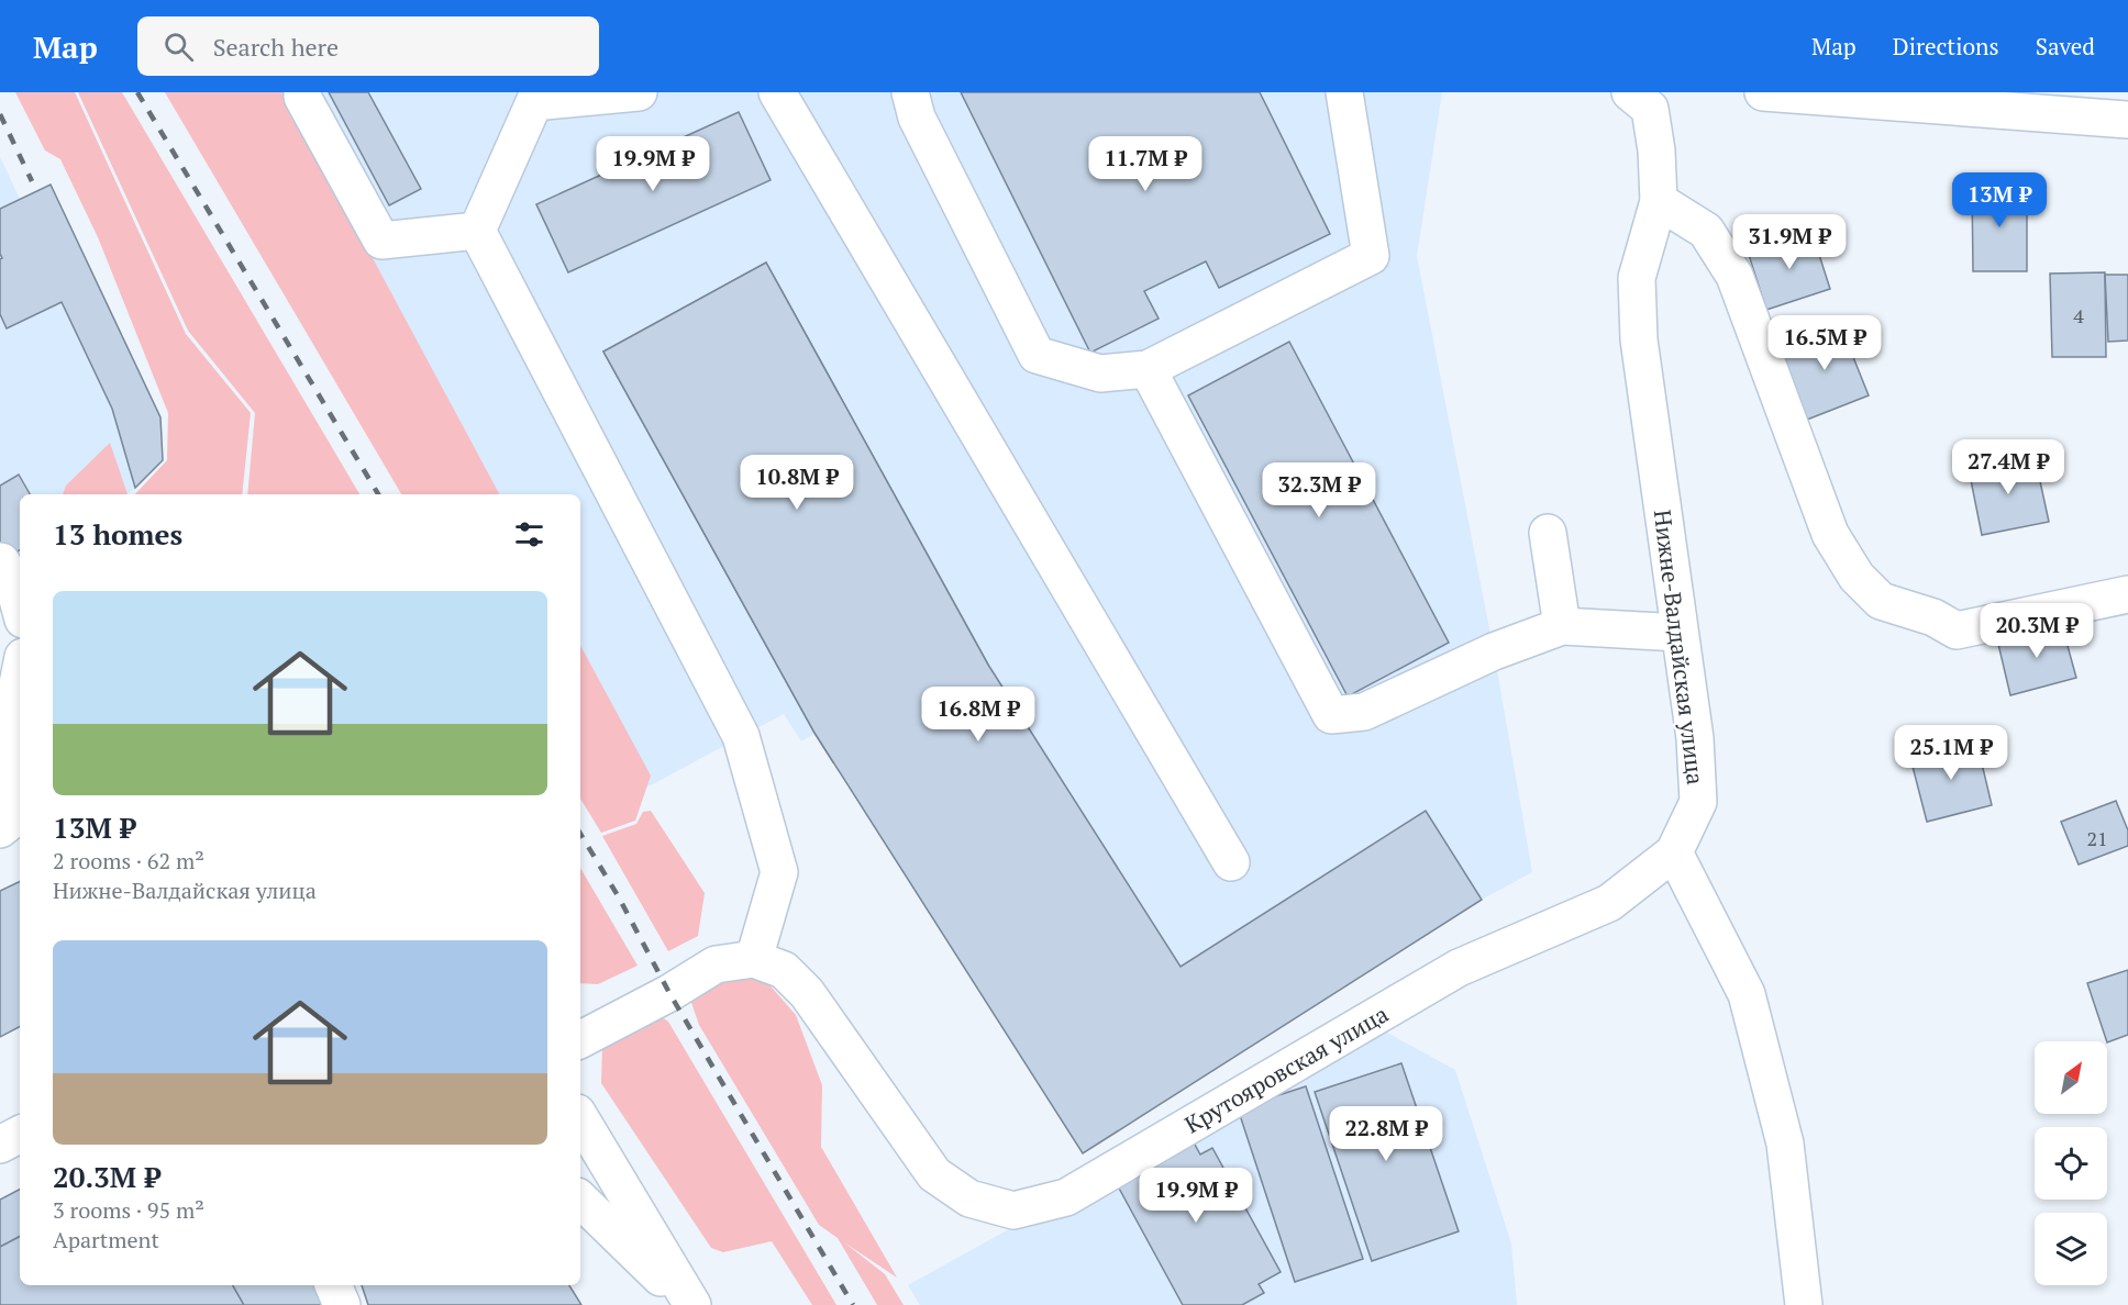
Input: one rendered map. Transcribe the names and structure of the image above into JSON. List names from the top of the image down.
{
  "streets": {
    "street": ["Нижне-Валдайская улица", "Крутояровская улица"]
  },
  "crossings": [
    ["Нижне-Валдайская улица", "Крутояровская улица"]
  ],
  "house_numbers": ["4", "21"],
  "north": "top right",
  "page": {
    "header": "Map",
    "search": "Search here",
    "nav": ["Map", "Directions", "Saved"],
    "price": [
      "19.9M ₽",
      "11.7M ₽",
      "13M ₽",
      "31.9M ₽",
      "16.5M ₽",
      "27.4M ₽",
      "10.8M ₽",
      "32.3M ₽",
      "20.3M ₽",
      "16.8M ₽",
      "25.1M ₽",
      "22.8M ₽",
      "19.9M ₽"
    ],
    "heading": "13 homes",
    "list": [
      {
        "name": "13M ₽",
        "note": "2 rooms · 62 m² · Нижне-Валдайская улица"
      },
      {
        "name": "20.3M ₽",
        "note": "3 rooms · 95 m² · Apartment"
      }
    ]
  }
}
